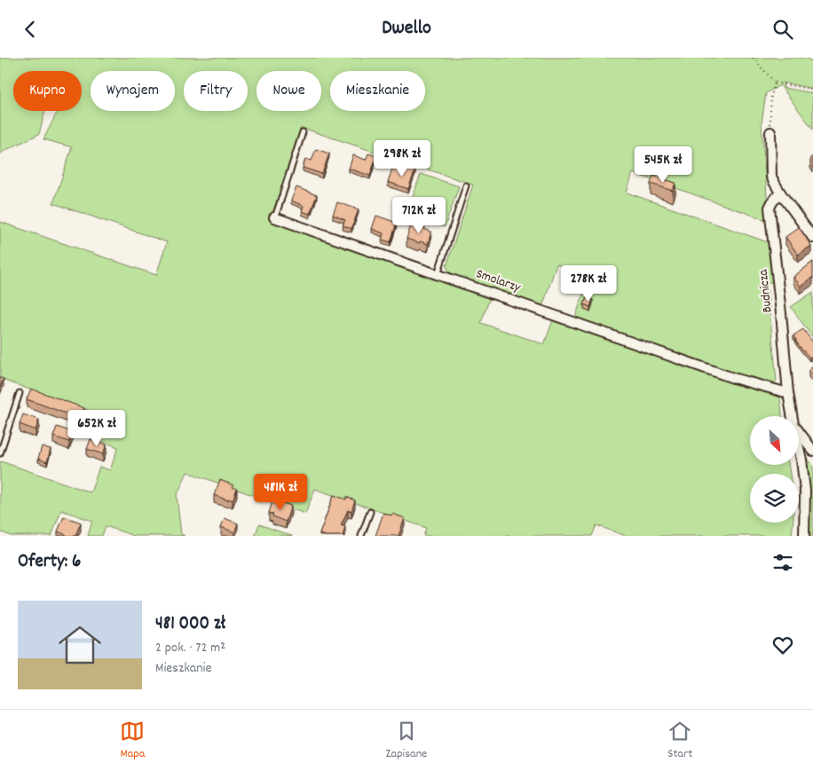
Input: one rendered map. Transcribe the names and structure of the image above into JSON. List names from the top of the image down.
{
  "streets": {
    "street": ["Smolarzy", "Budnicza"]
  },
  "crossings": [
    ["Smolarzy", "Budnicza"]
  ],
  "north": "bottom right",
  "page": {
    "header": "Dwello",
    "chip": [
      "Kupno",
      "Wynajem",
      "Filtry",
      "Nowe",
      "Mieszkanie"
    ],
    "price": [
      "298K zł",
      "545K zł",
      "712K zł",
      "278K zł",
      "652K zł",
      "481K zł"
    ],
    "heading": "Oferty: 6",
    "list": [
      {
        "name": "481 000 zł",
        "note": "2 pok. · 72 m² · Mieszkanie"
      }
    ],
    "tabs": ["Mapa", "Zapisane", "Start"]
  }
}
